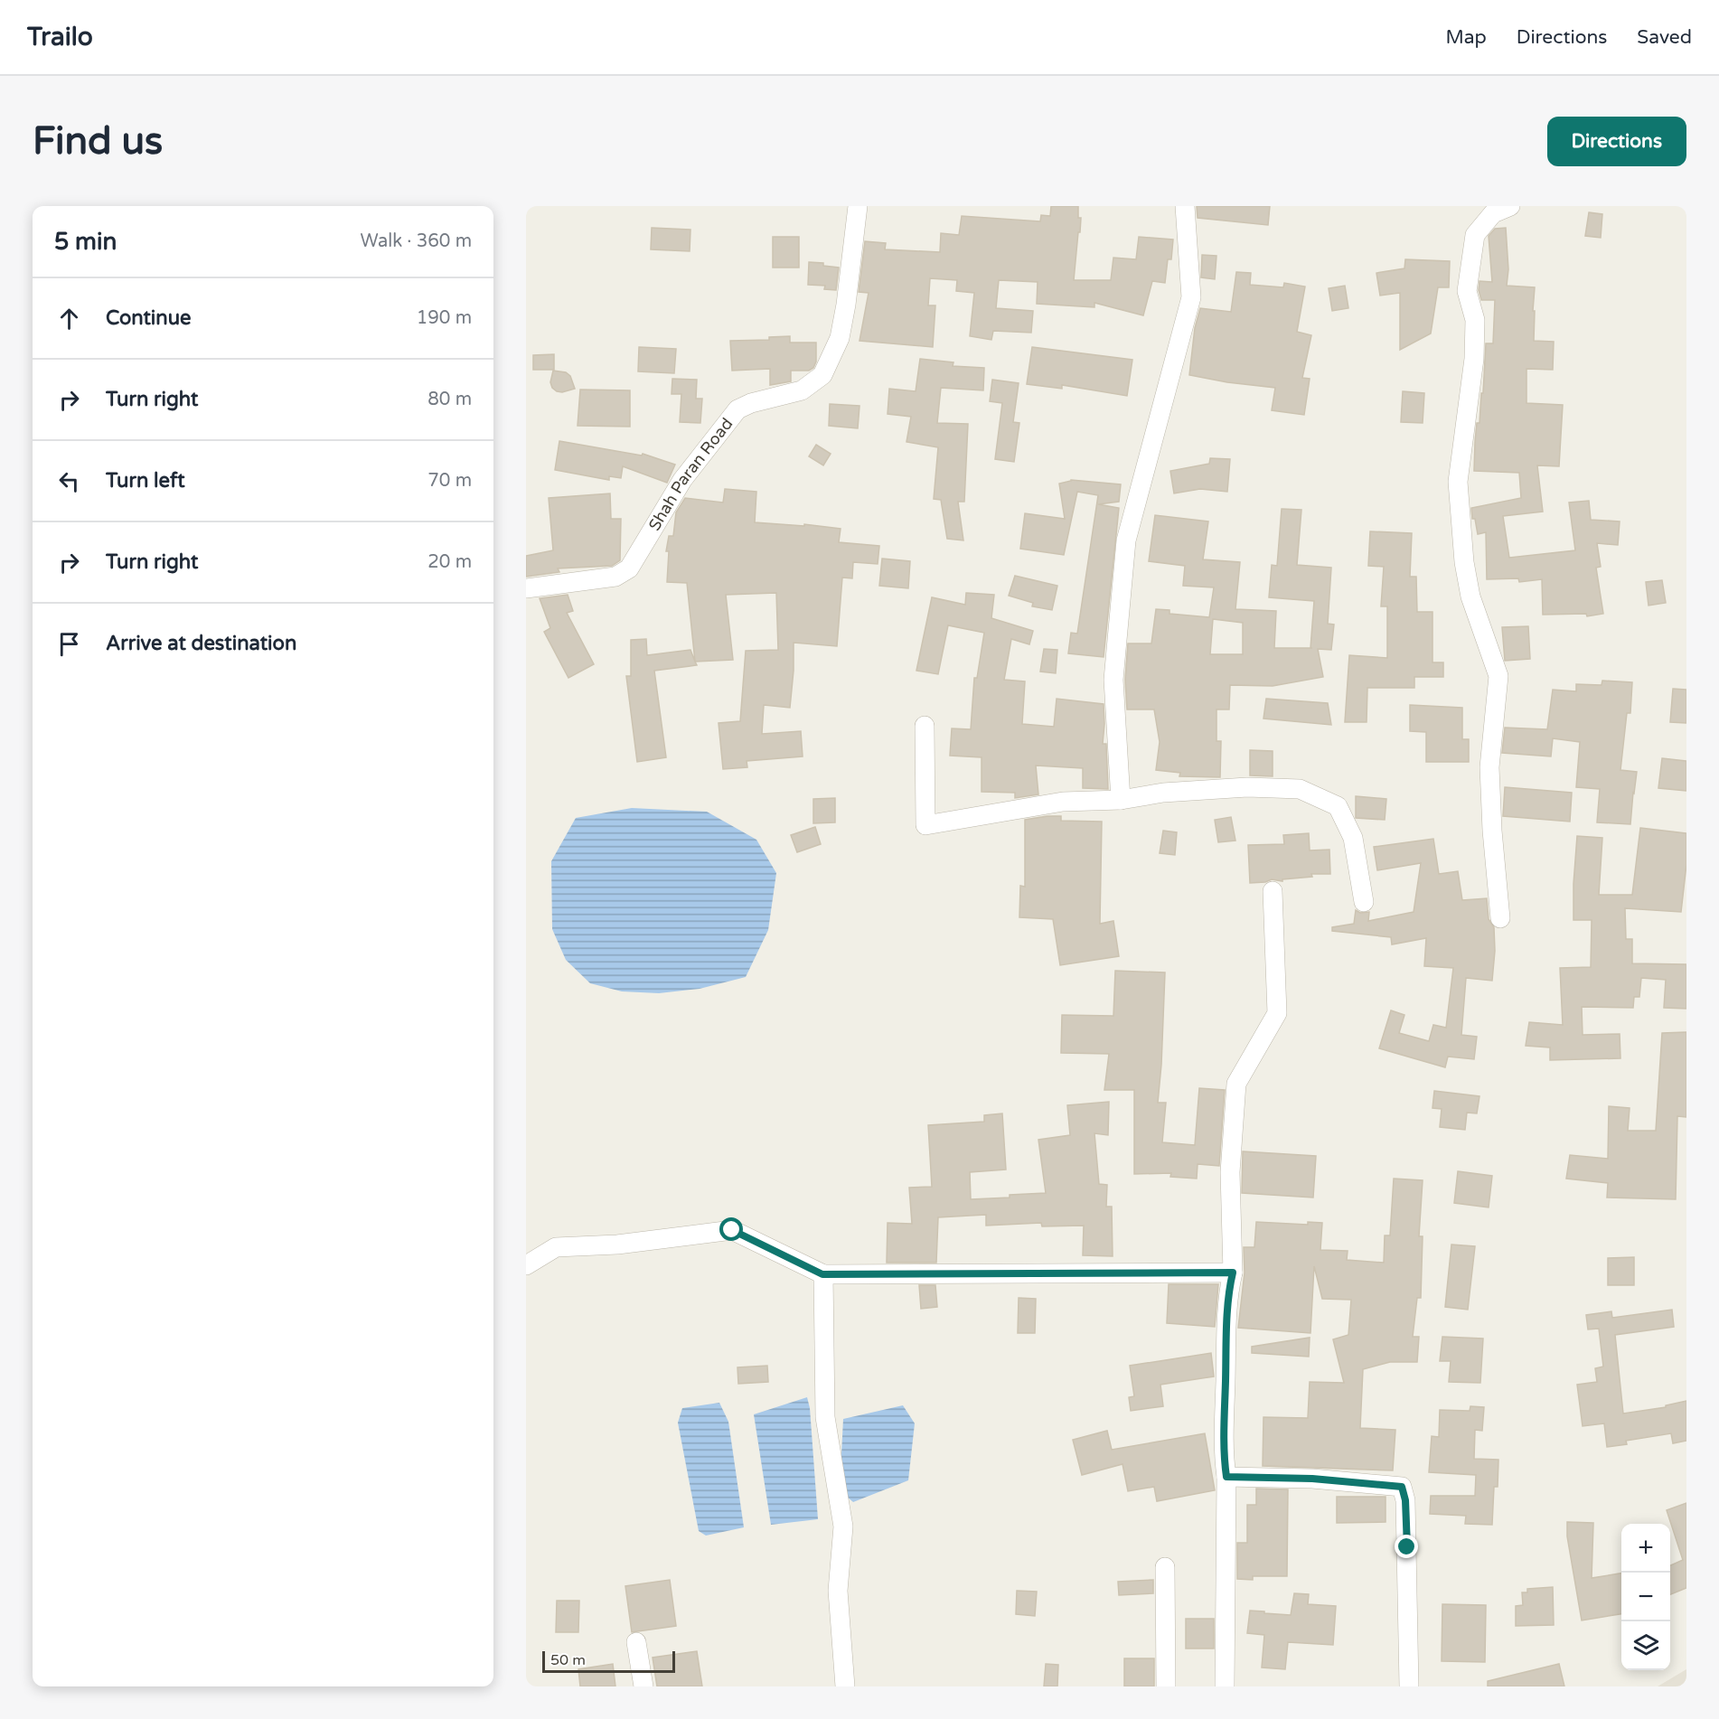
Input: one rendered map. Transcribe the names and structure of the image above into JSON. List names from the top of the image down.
{
  "streets": {
    "street": ["Shah Paran Road"]
  },
  "scale_bar": "50 m",
  "page": {
    "header": "Trailo",
    "nav": ["Map", "Directions", "Saved"],
    "buttons": "Directions",
    "title": "Find us",
    "heading": ["5 min", "Walk · 360 m"],
    "list": [
      ["Continue", "190 m"],
      ["Turn right", "80 m"],
      ["Turn left", "70 m"],
      ["Turn right", "20 m"],
      "Arrive at destination"
    ],
    "map_buttons": ["+", "−"],
    "scale": "50 m"
  }
}
